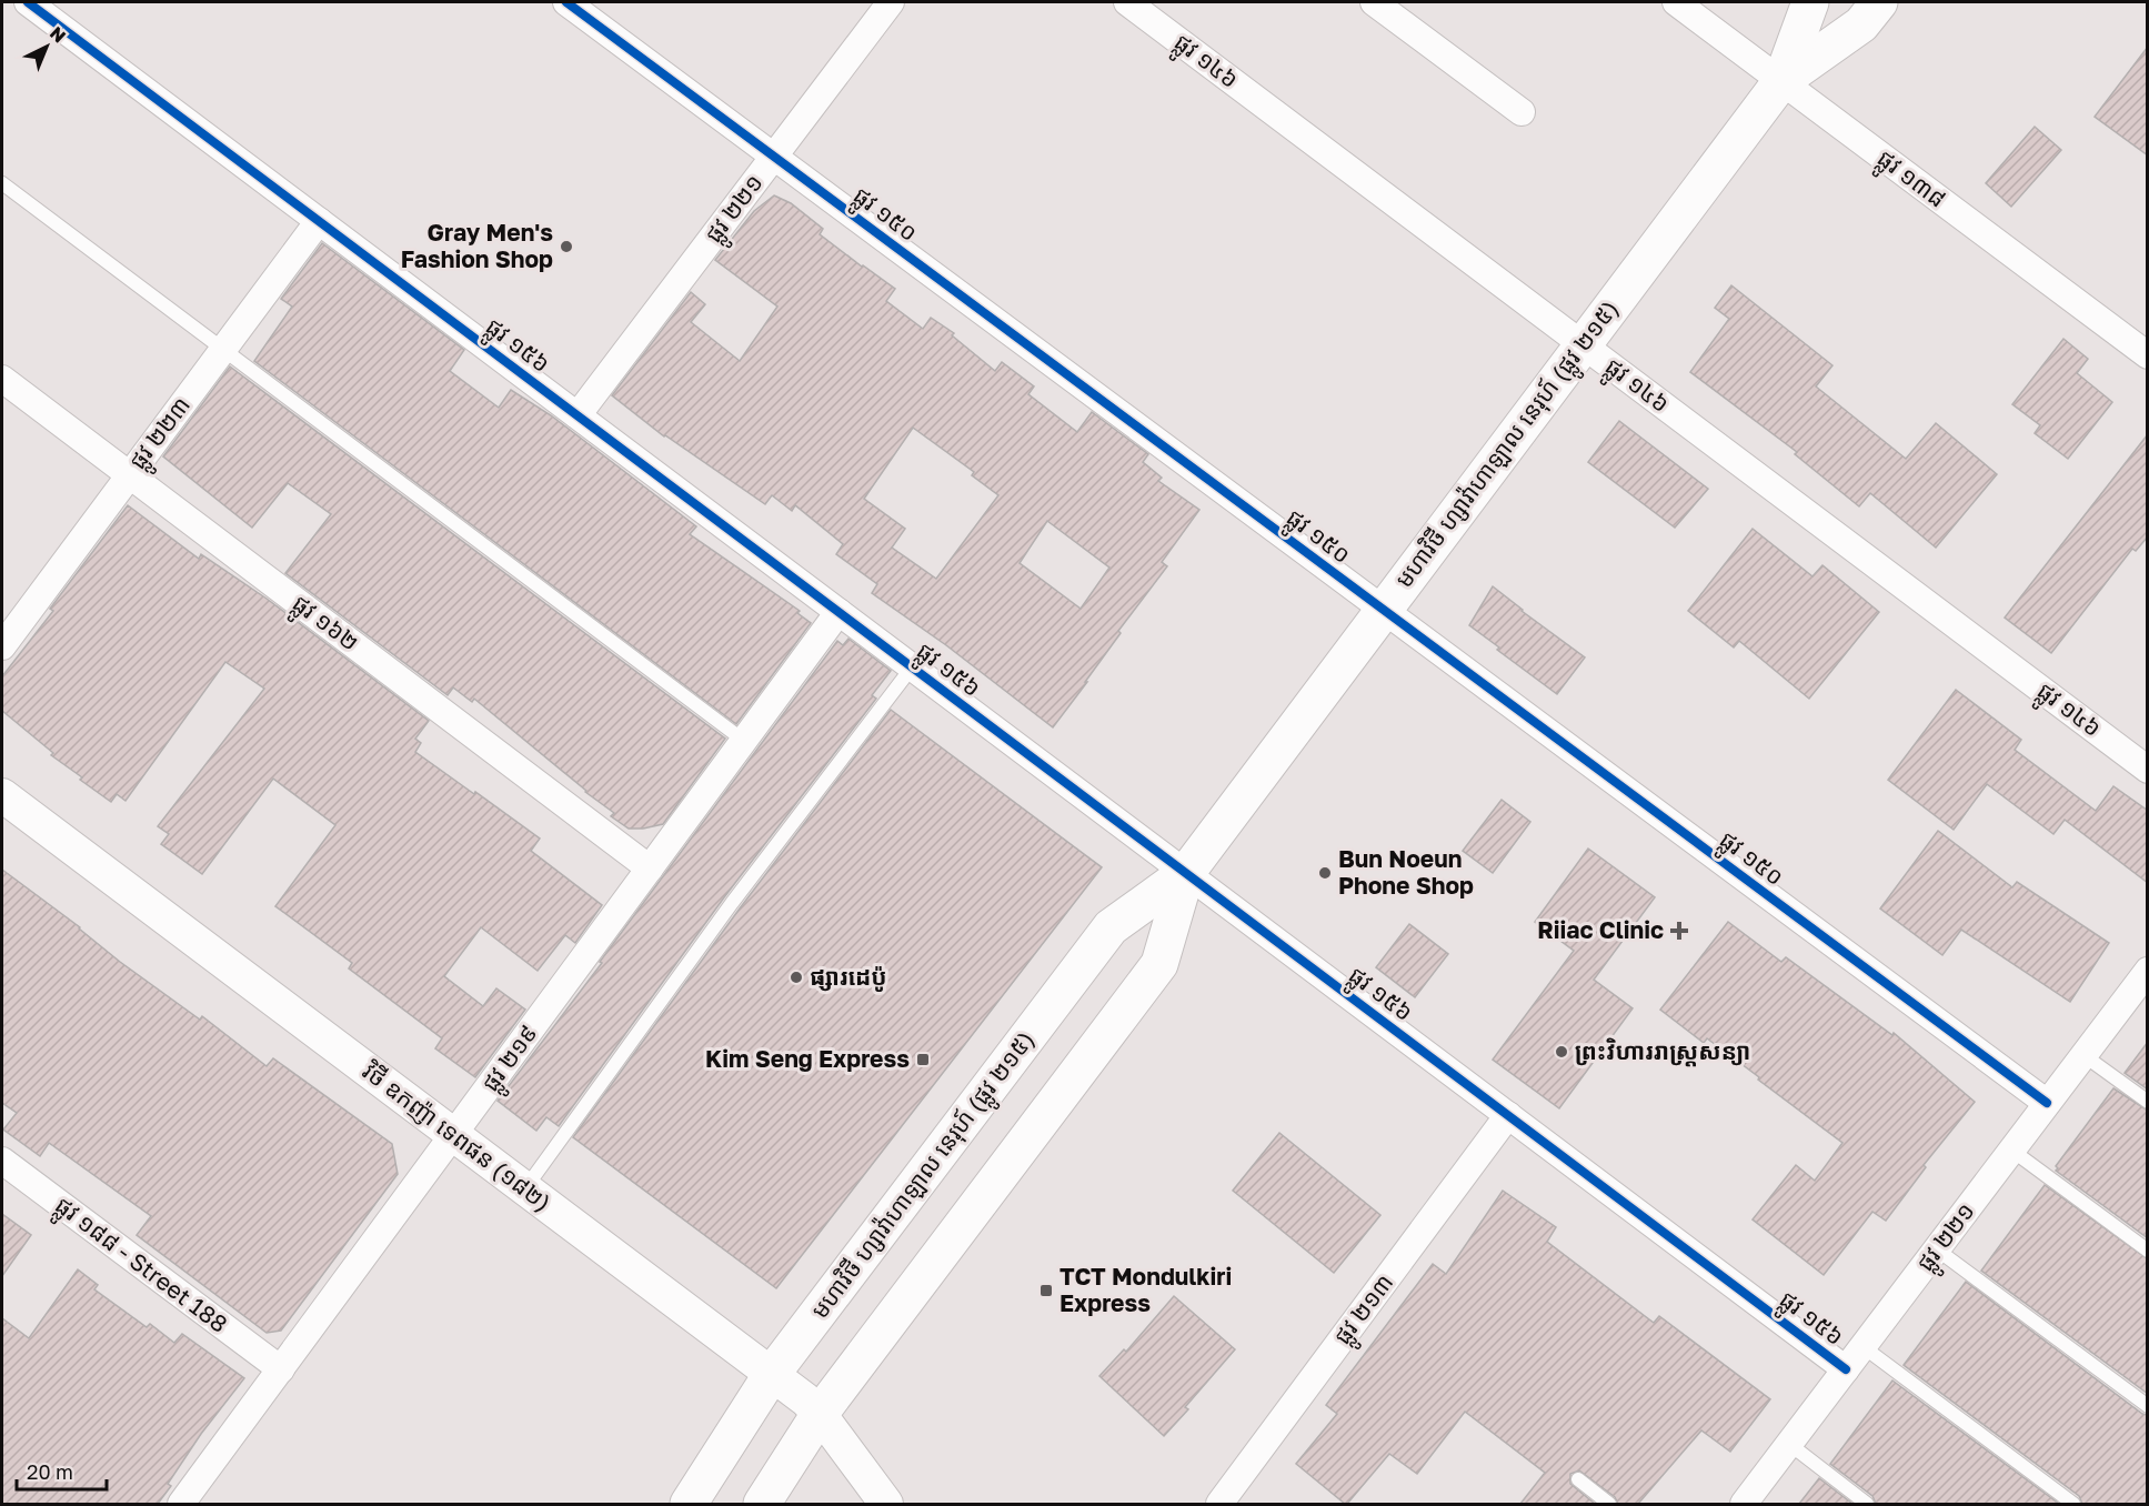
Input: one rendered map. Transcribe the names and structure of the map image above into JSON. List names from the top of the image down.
{
  "streets": {
    "main road": ["មហាវិថី ហ្សាវ៉ាហាឡាល នេរុហ៍ (ផ្លូវ ២១៥)"],
    "street": [
      "ផ្លូវ ១៤៦",
      "ផ្លូវ ១៣៨",
      "ផ្លូវ ២២១",
      "ផ្លូវ ១៥០",
      "ផ្លូវ ១៥៦",
      "ផ្លូវ ២២៣",
      "ផ្លូវ ១៦២",
      "ផ្លូវ ២១៩",
      "វិថី ឧកញ៉ា ទេពផន (១៨២)",
      "ផ្លូវ ១៨៨ - Street 188",
      "ផ្លូវ ២១៣"
    ]
  },
  "crossings": [
    ["ផ្លូវ ១៤៦", "មហាវិថី ហ្សាវ៉ាហាឡាល នេរុហ៍ (ផ្លូវ ២១៥)"],
    ["ផ្លូវ ១៣៨", "មហាវិថី ហ្សាវ៉ាហាឡាល នេរុហ៍ (ផ្លូវ ២១៥)"],
    ["ផ្លូវ ២២១", "ផ្លូវ ១៥០"],
    ["ផ្លូវ ២២១", "ផ្លូវ ១៥៦"],
    ["ផ្លូវ ១៥០", "មហាវិថី ហ្សាវ៉ាហាឡាល នេរុហ៍ (ផ្លូវ ២១៥)"],
    ["ផ្លូវ ១៥៦", "ផ្លូវ ២២៣"],
    ["ផ្លូវ ១៥៦", "មហាវិថី ហ្សាវ៉ាហាឡាល នេរុហ៍ (ផ្លូវ ២១៥)"],
    ["ផ្លូវ ១៥៦", "ផ្លូវ ២១៩"],
    ["ផ្លូវ ១៥៦", "ផ្លូវ ២១៣"],
    ["ផ្លូវ ២២៣", "ផ្លូវ ១៦២"],
    ["មហាវិថី ហ្សាវ៉ាហាឡាល នេរុហ៍ (ផ្លូវ ២១៥)", "វិថី ឧកញ៉ា ទេពផន (១៨២)"],
    ["ផ្លូវ ១៦២", "ផ្លូវ ២១៩"],
    ["ផ្លូវ ២១៩", "វិថី ឧកញ៉ា ទេពផន (១៨២)"],
    ["ផ្លូវ ២១៩", "ផ្លូវ ១៨៨ - Street 188"]
  ],
  "places": {
    "other": [
      "Gray Men's Fashion Shop",
      "Bun Noeun Phone Shop",
      "ផ្សារដេប៉ូ",
      "ព្រះវិហាររាស្ត្រសន្យា"
    ],
    "health": ["Riiac Clinic"],
    "transit": ["Kim Seng Express", "TCT Mondulkiri Express"]
  },
  "scale_bar": "20 m",
  "north": "top right"
}
